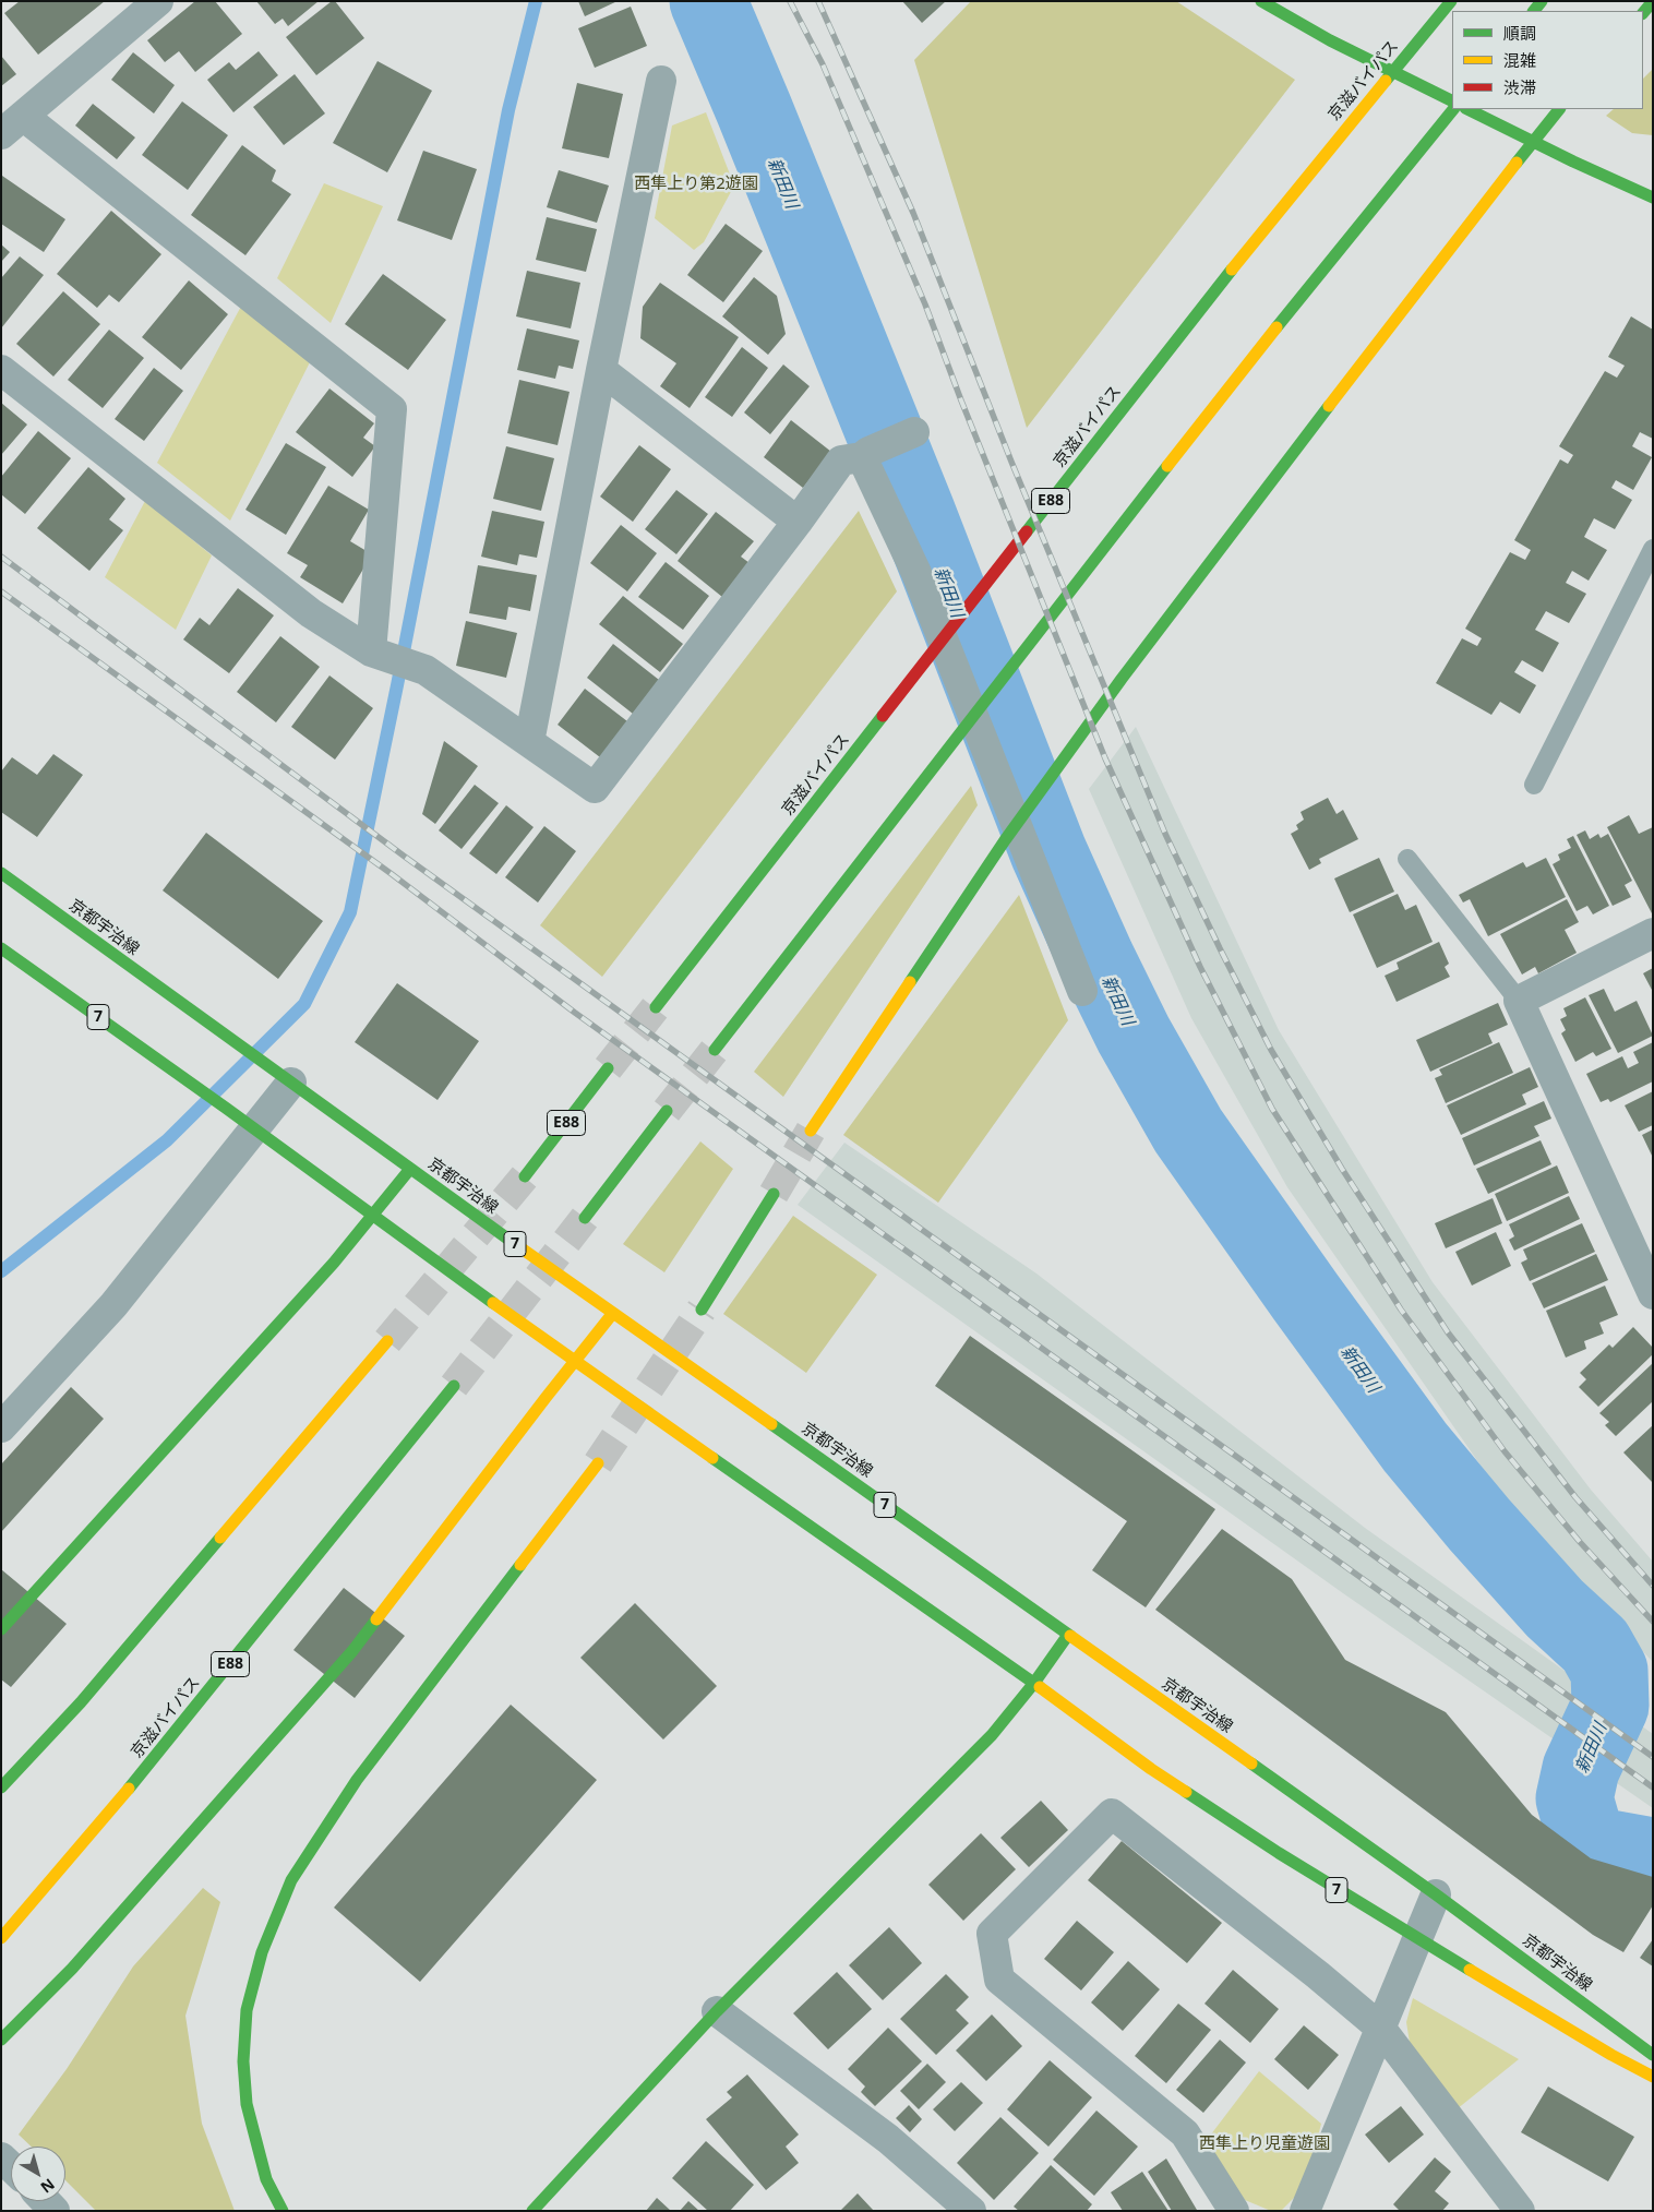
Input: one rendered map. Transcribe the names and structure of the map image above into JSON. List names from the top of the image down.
{
  "streets": {
    "main road": [
      "京滋バイパス",
      "E88",
      "京都宇治線",
      "7"
    ]
  },
  "water": ["新田川"],
  "parks": ["西隼上り第2遊園", "西隼上り児童遊園"],
  "legend": ["順調", "混雑", "渋滞"],
  "north": "bottom right"
}
